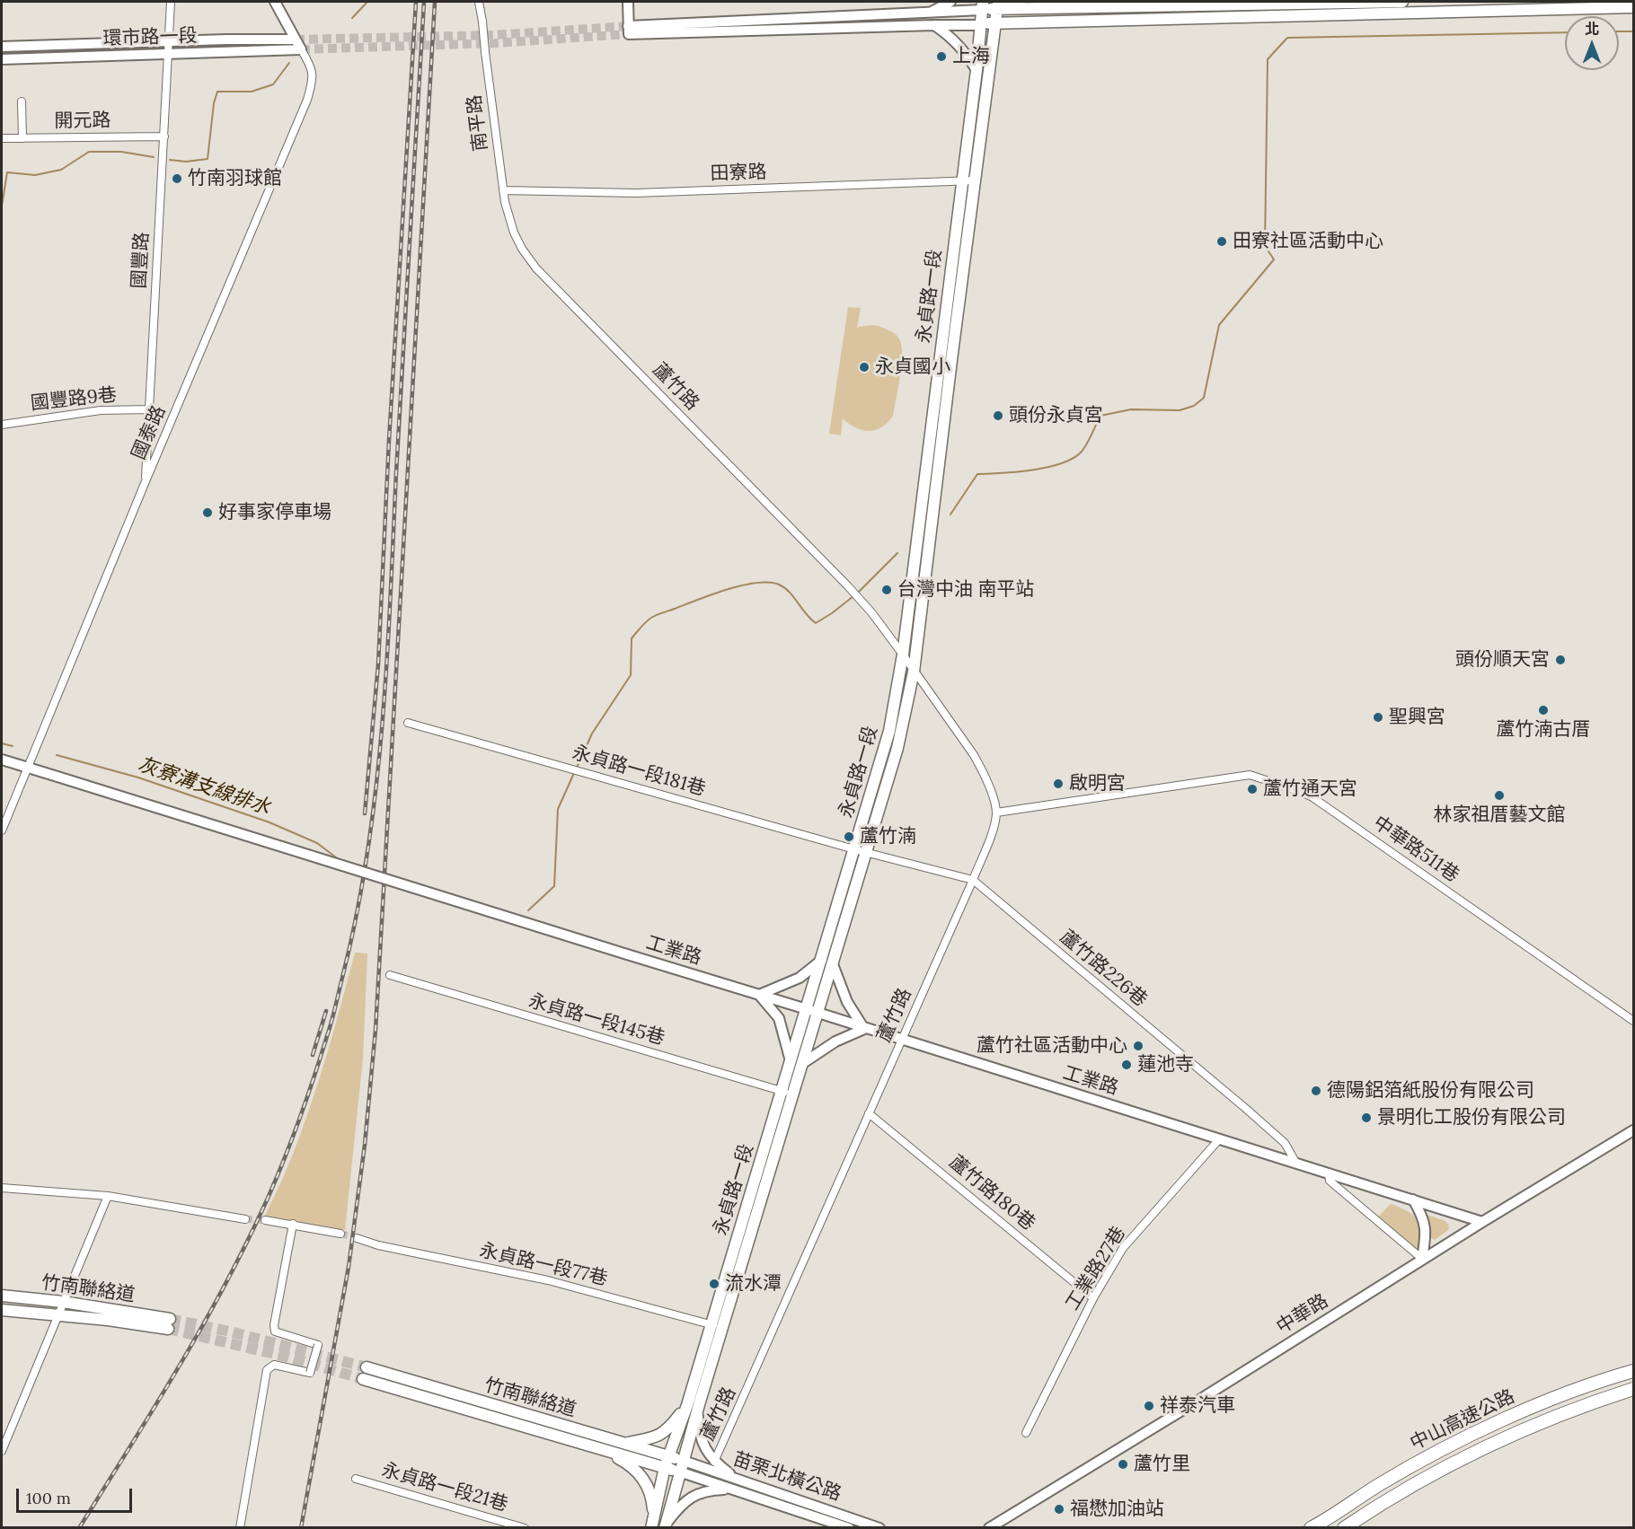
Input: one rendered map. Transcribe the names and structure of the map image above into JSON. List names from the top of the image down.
{
  "streets": {
    "highway": ["中山高速公路"],
    "main road": ["永貞路一段", "竹南聯絡道"],
    "street": [
      "環市路一段",
      "開元路",
      "南平路",
      "田寮路",
      "國豐路",
      "蘆竹路",
      "國豐路9巷",
      "國泰路",
      "永貞路一段181巷",
      "中華路511巷",
      "工業路",
      "蘆竹路226巷",
      "永貞路一段145巷",
      "蘆竹路180巷",
      "永貞路一段77巷",
      "工業路27巷",
      "中華路",
      "苗栗北橫公路",
      "永貞路一段21巷"
    ]
  },
  "crossings": [
    ["環市路一段", "國豐路"],
    ["環市路一段", "國泰路"],
    ["開元路", "國豐路"],
    ["南平路", "田寮路"],
    ["南平路", "蘆竹路"],
    ["田寮路", "永貞路一段"],
    ["田寮路", "蘆竹路"],
    ["國豐路", "國豐路9巷"],
    ["國豐路", "國泰路"],
    ["永貞路一段", "蘆竹路"],
    ["永貞路一段", "永貞路一段181巷"],
    ["永貞路一段", "工業路"],
    ["永貞路一段", "蘆竹路226巷"],
    ["永貞路一段", "永貞路一段145巷"],
    ["永貞路一段", "永貞路一段77巷"],
    ["永貞路一段", "竹南聯絡道"],
    ["永貞路一段", "苗栗北橫公路"],
    ["蘆竹路", "中華路511巷"],
    ["蘆竹路", "工業路"],
    ["蘆竹路", "蘆竹路226巷"],
    ["蘆竹路", "蘆竹路180巷"],
    ["國泰路", "工業路"],
    ["永貞路一段181巷", "蘆竹路226巷"],
    ["工業路", "蘆竹路226巷"],
    ["工業路", "工業路27巷"],
    ["工業路", "中華路"],
    ["蘆竹路180巷", "工業路27巷"],
    ["竹南聯絡道", "苗栗北橫公路"]
  ],
  "water": ["灰寮溝支線排水"],
  "places": [
    "上海",
    "竹南羽球館",
    "田寮社區活動中心",
    "永貞國小",
    "頭份永貞宮",
    "好事家停車場",
    "台灣中油 南平站",
    "頭份順天宮",
    "蘆竹湳古厝",
    "聖興宮",
    "啟明宮",
    "蘆竹通天宮",
    "林家祖厝藝文館",
    "蘆竹湳",
    "蘆竹社區活動中心",
    "蓮池寺",
    "德陽鋁箔紙股份有限公司",
    "景明化工股份有限公司",
    "流水潭",
    "祥泰汽車",
    "蘆竹里",
    "福懋加油站"
  ],
  "scale_bar": "100 m",
  "north": "top"
}
